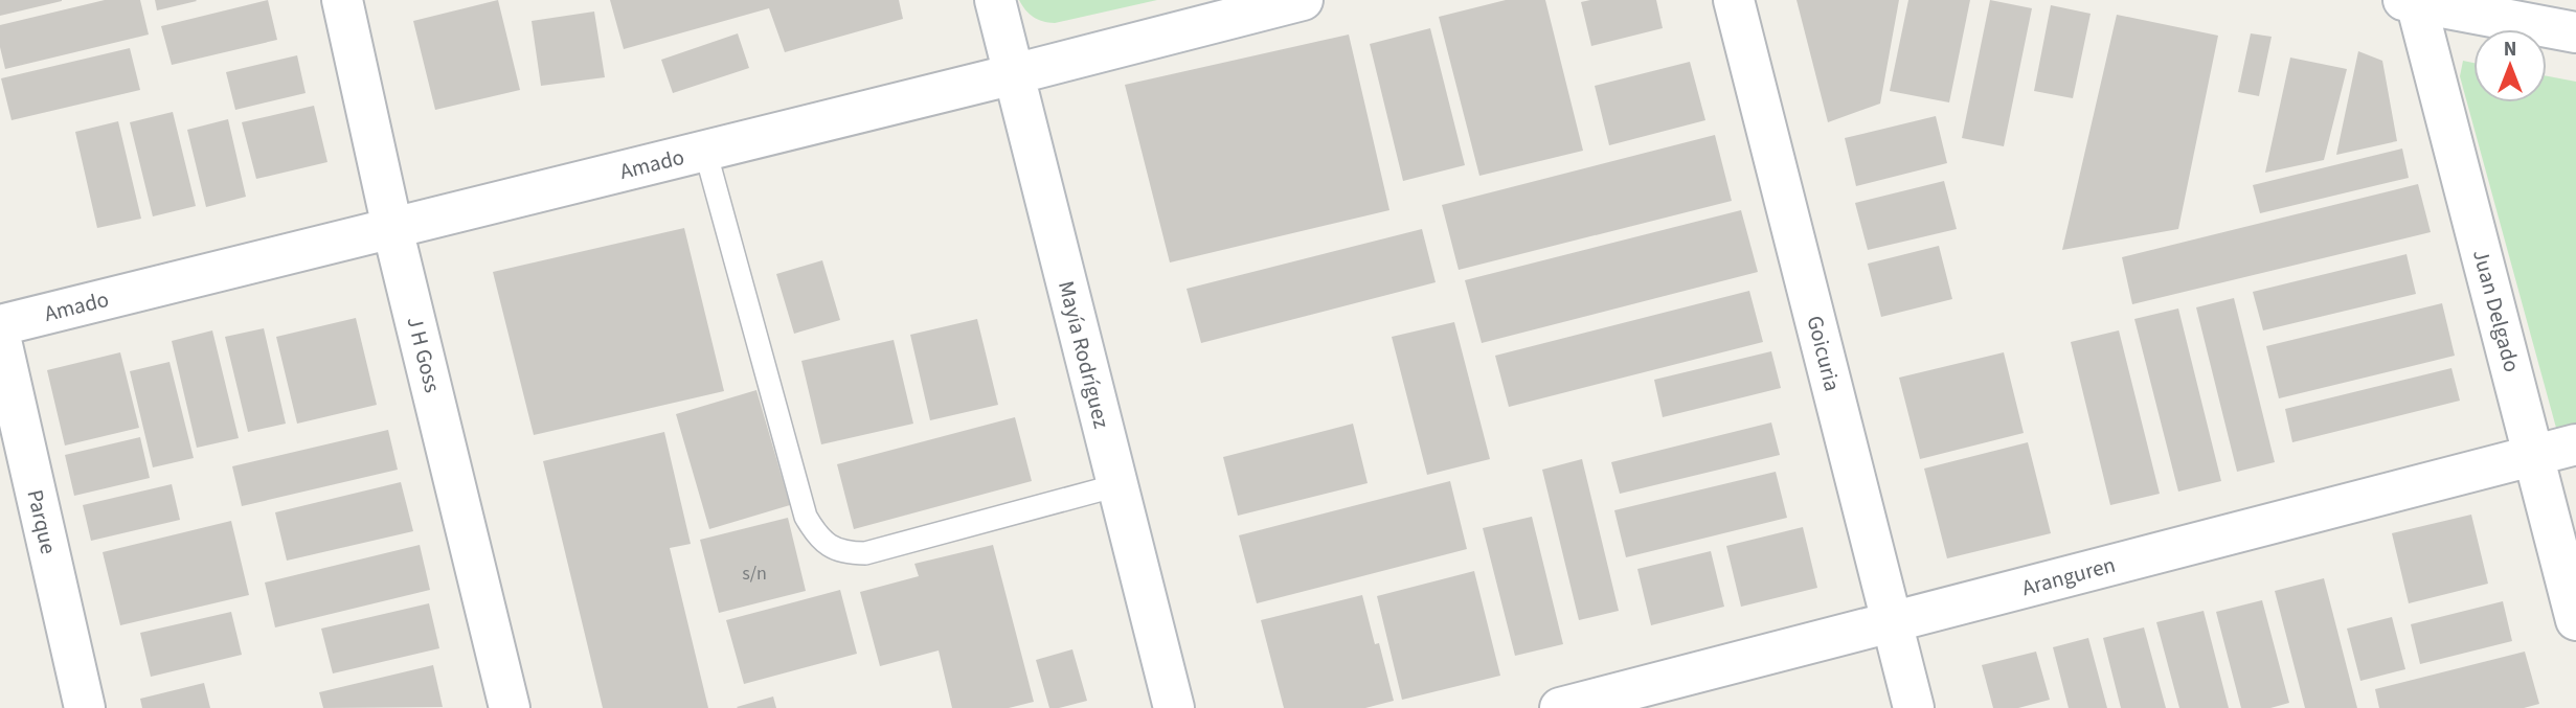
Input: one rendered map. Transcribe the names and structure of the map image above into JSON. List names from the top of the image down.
{
  "streets": {
    "street": [
      "Amado",
      "Juan Delgado",
      "Goicuria",
      "J H Goss",
      "Mayía Rodríguez",
      "Parque",
      "Aranguren"
    ]
  },
  "crossings": [
    ["Amado", "J H Goss"],
    ["Amado", "Mayía Rodríguez"],
    ["Juan Delgado", "Aranguren"],
    ["Goicuria", "Aranguren"]
  ],
  "house_numbers": ["s/n"],
  "north": "top"
}
